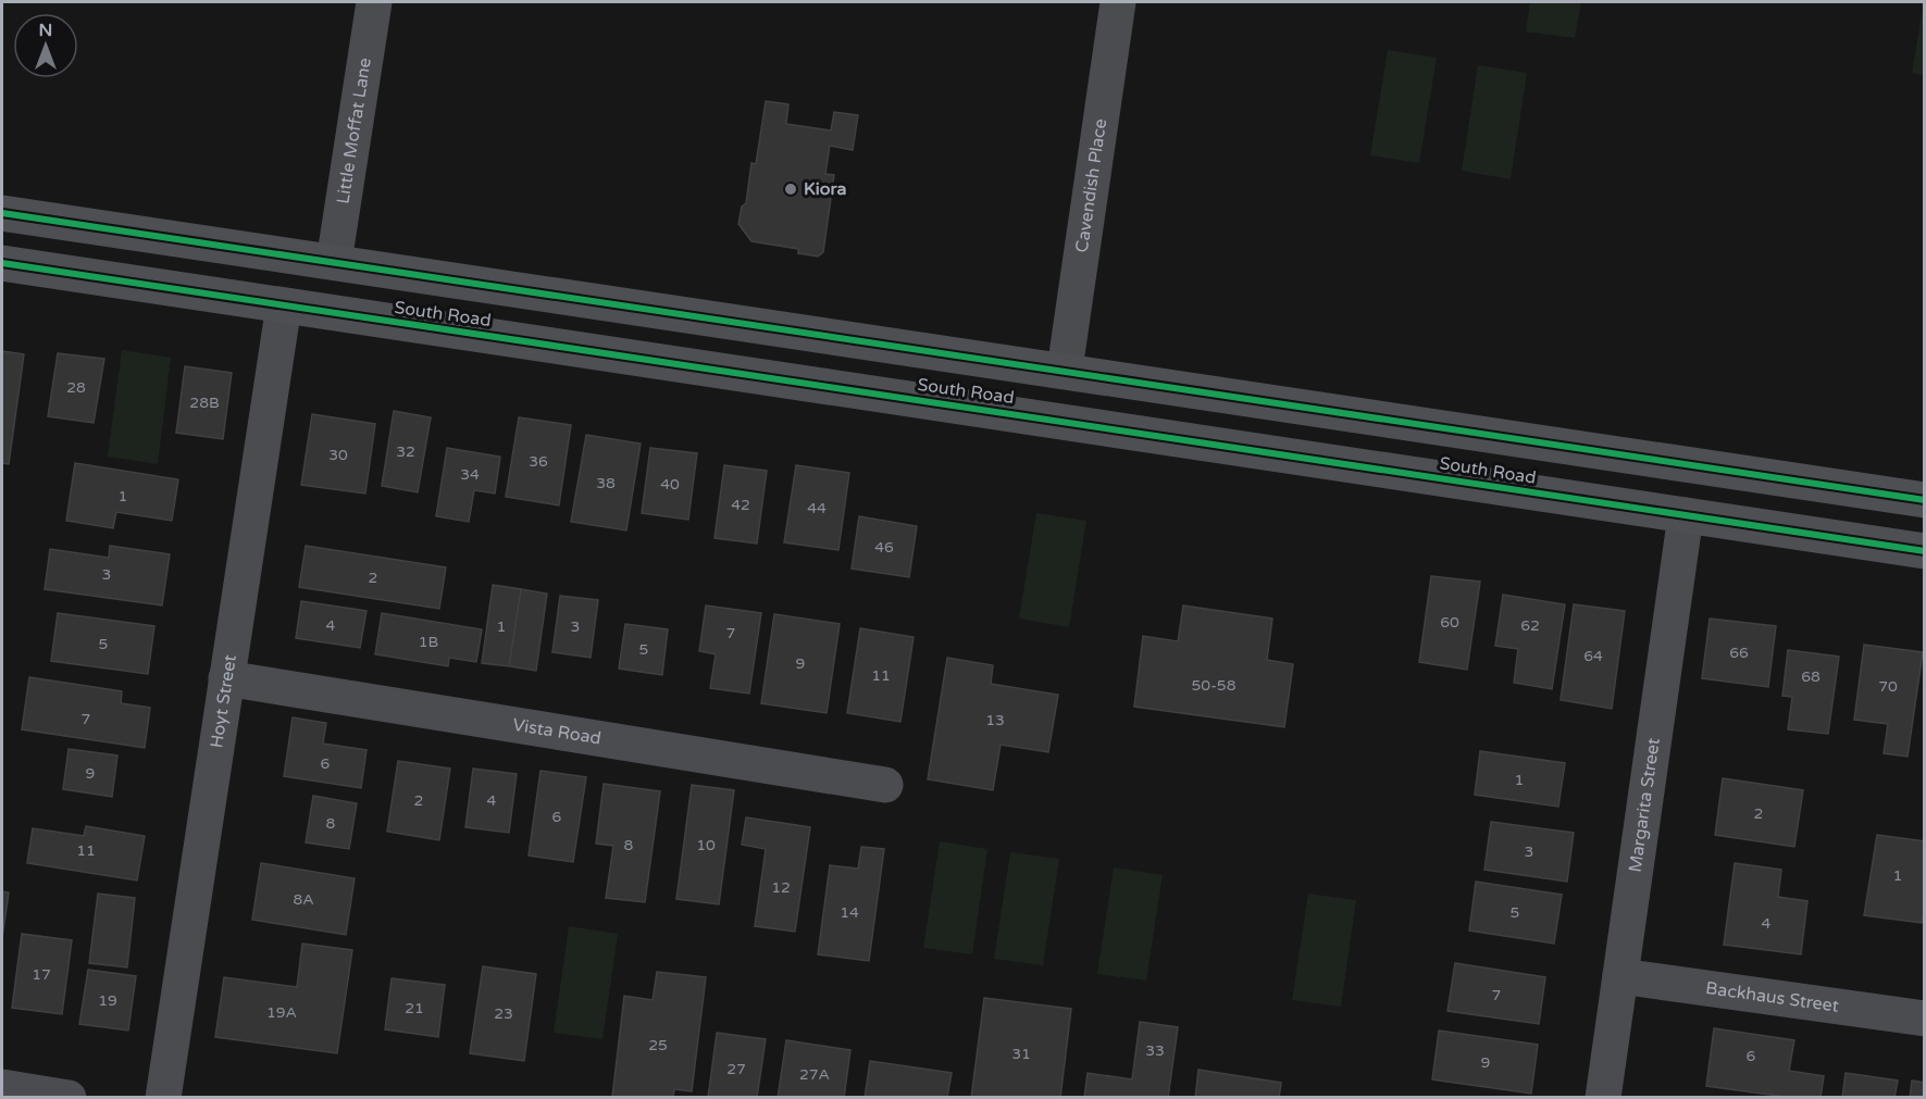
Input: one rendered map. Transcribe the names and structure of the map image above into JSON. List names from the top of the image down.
{
  "streets": {
    "main road": ["South Road"],
    "street": [
      "Little Moffat Lane",
      "Cavendish Place",
      "Hoyt Street",
      "Vista Road",
      "Margarita Street",
      "Backhaus Street"
    ]
  },
  "crossings": [
    ["Little Moffat Lane", "South Road"],
    ["Cavendish Place", "South Road"],
    ["South Road", "Hoyt Street"],
    ["South Road", "Margarita Street"],
    ["Hoyt Street", "Vista Road"],
    ["Margarita Street", "Backhaus Street"]
  ],
  "places": ["Kiora"],
  "house_numbers": [
    "28",
    "28B",
    "32",
    "30",
    "36",
    "34",
    "38",
    "40",
    "1",
    "42",
    "44",
    "46",
    "3",
    "2",
    "60",
    "4",
    "62",
    "1",
    "3",
    "7",
    "1B",
    "5",
    "5",
    "66",
    "64",
    "9",
    "11",
    "68",
    "50-58",
    "70",
    "7",
    "13",
    "6",
    "9",
    "1",
    "2",
    "4",
    "2",
    "6",
    "8",
    "8",
    "10",
    "11",
    "3",
    "1",
    "12",
    "8A",
    "14",
    "5",
    "4",
    "17",
    "7",
    "19",
    "21",
    "19A",
    "23",
    "25",
    "33",
    "31",
    "6",
    "9",
    "27",
    "27A"
  ],
  "north": "top"
}
